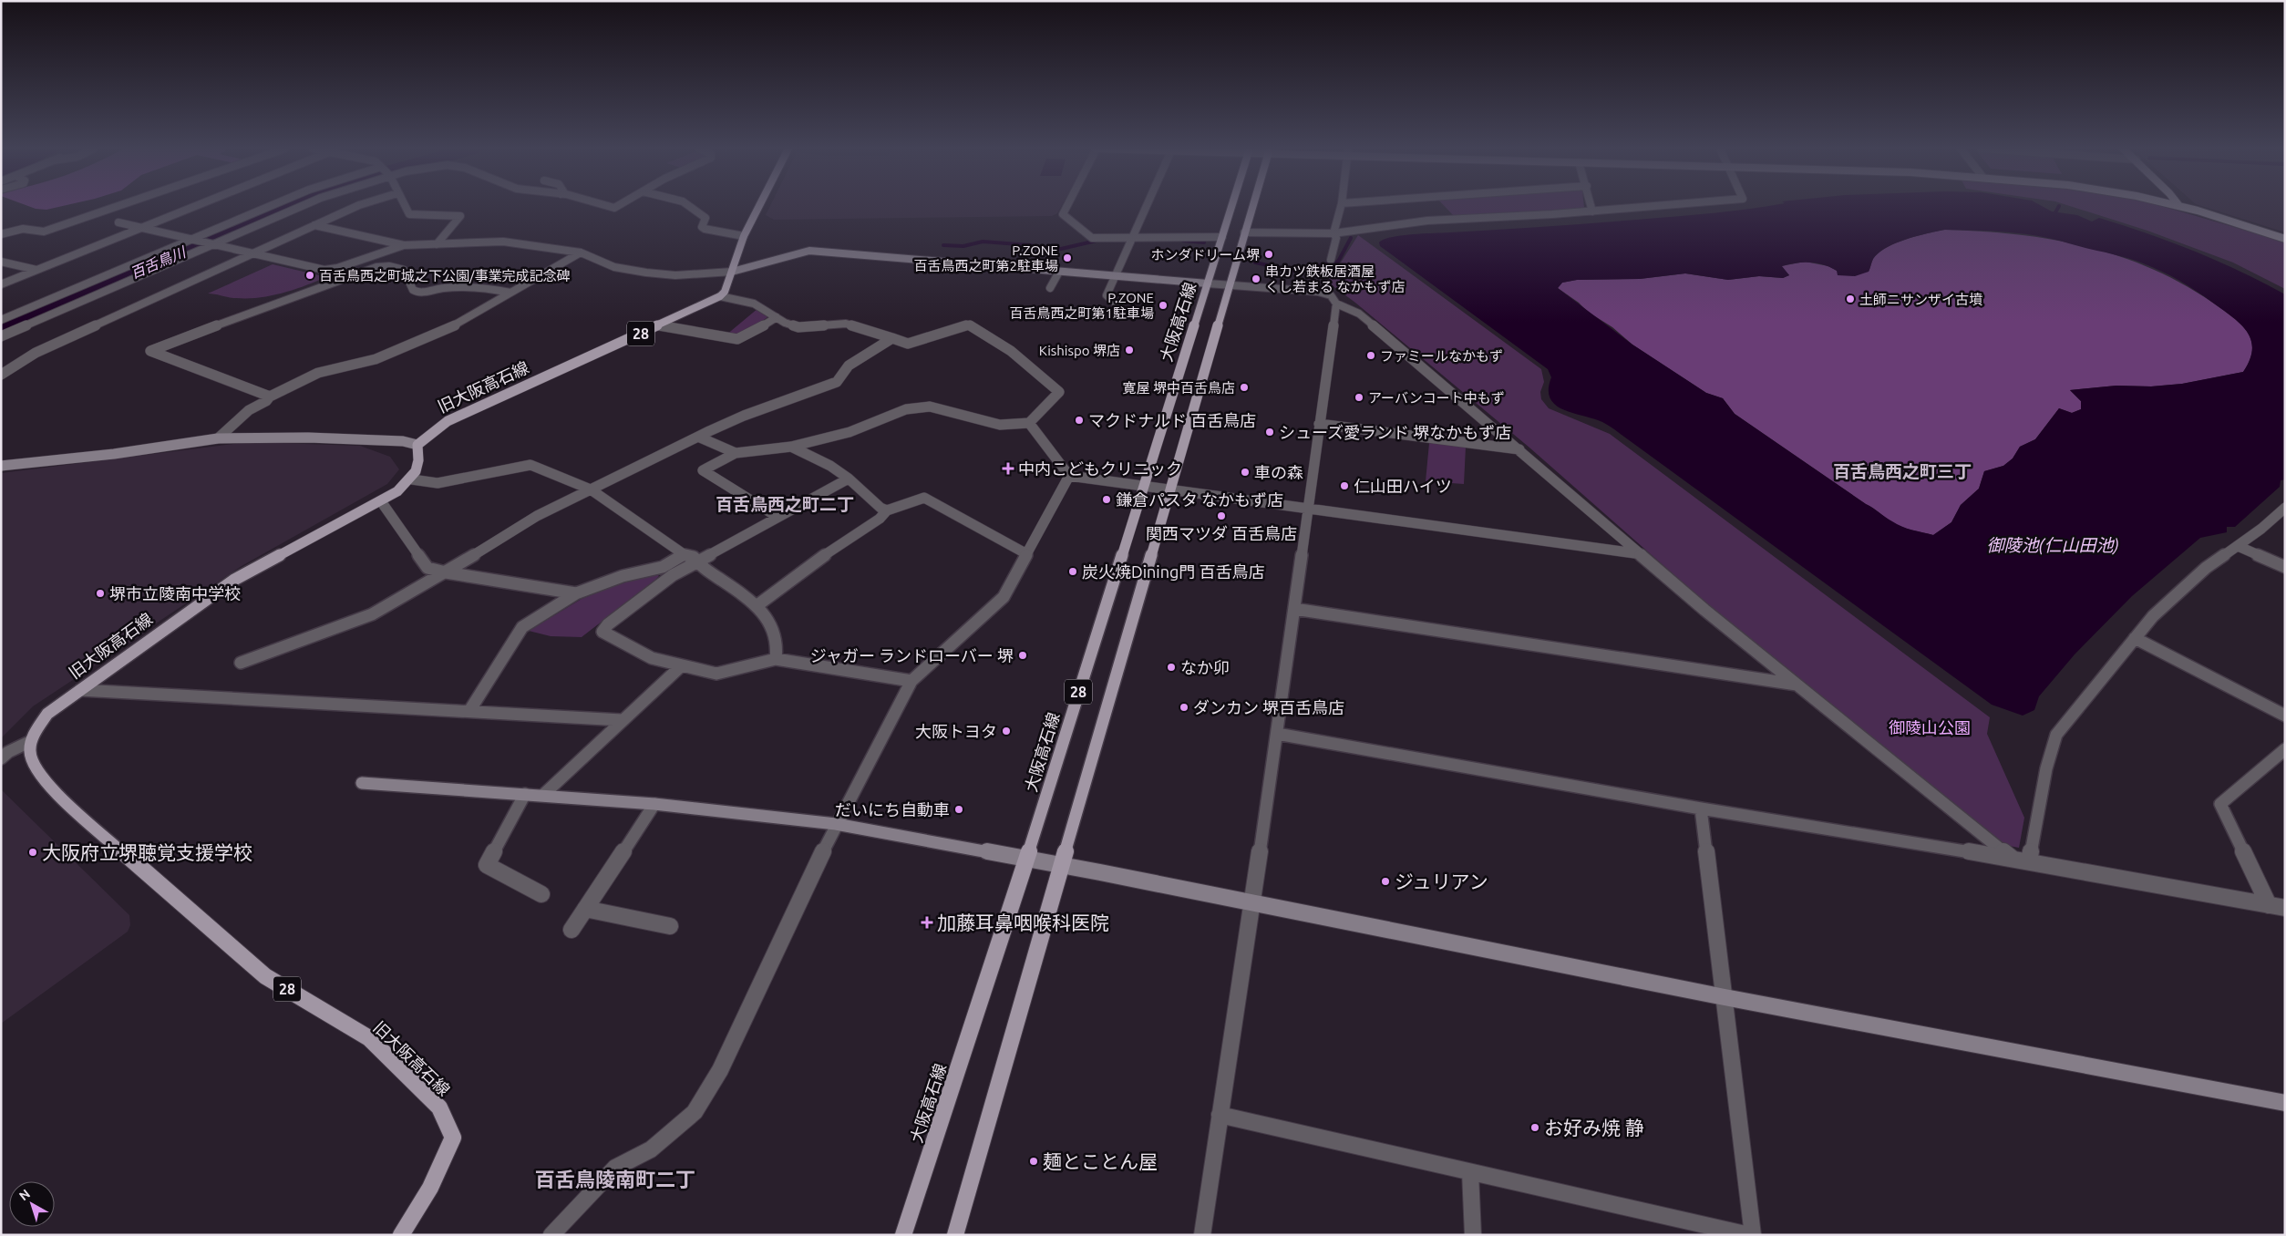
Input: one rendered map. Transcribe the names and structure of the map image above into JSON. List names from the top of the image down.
{
  "streets": {
    "main road": ["大阪高石線", "28", "旧大阪高石線"]
  },
  "districts": ["百舌鳥西之町三丁", "百舌鳥西之町二丁", "百舌鳥陵南町二丁"],
  "water": ["百舌鳥川", "御陵池(仁山田池)"],
  "parks": ["御陵山公園"],
  "places": {
    "other": [
      "ホンダドリーム堺",
      "P.ZONE 百舌鳥西之町第2駐車場",
      "百舌鳥西之町城之下公園/事業完成記念碑",
      "串カツ鉄板居酒屋 くし若まる なかもず店",
      "土師ニサンザイ古墳",
      "P.ZONE 百舌鳥西之町第1駐車場",
      "Kishispo 堺店",
      "ファミールなかもず",
      "寛屋 堺中百舌鳥店",
      "アーバンコート中もず",
      "マクドナルド 百舌鳥店",
      "シューズ愛ランド 堺なかもず店",
      "車の森",
      "仁山田ハイツ",
      "鎌倉パスタ なかもず店",
      "関西マツダ 百舌鳥店",
      "炭火焼Dining門 百舌鳥店",
      "堺市立陵南中学校",
      "ジャガー ランドローバー 堺",
      "なか卯",
      "ダンカン 堺百舌鳥店",
      "大阪トヨタ",
      "だいにち自動車",
      "大阪府立堺聴覚支援学校",
      "ジュリアン",
      "お好み焼 静",
      "麺とことん屋"
    ],
    "health": ["中内こどもクリニック", "加藤耳鼻咽喉科医院"]
  },
  "north": "top left"
}
